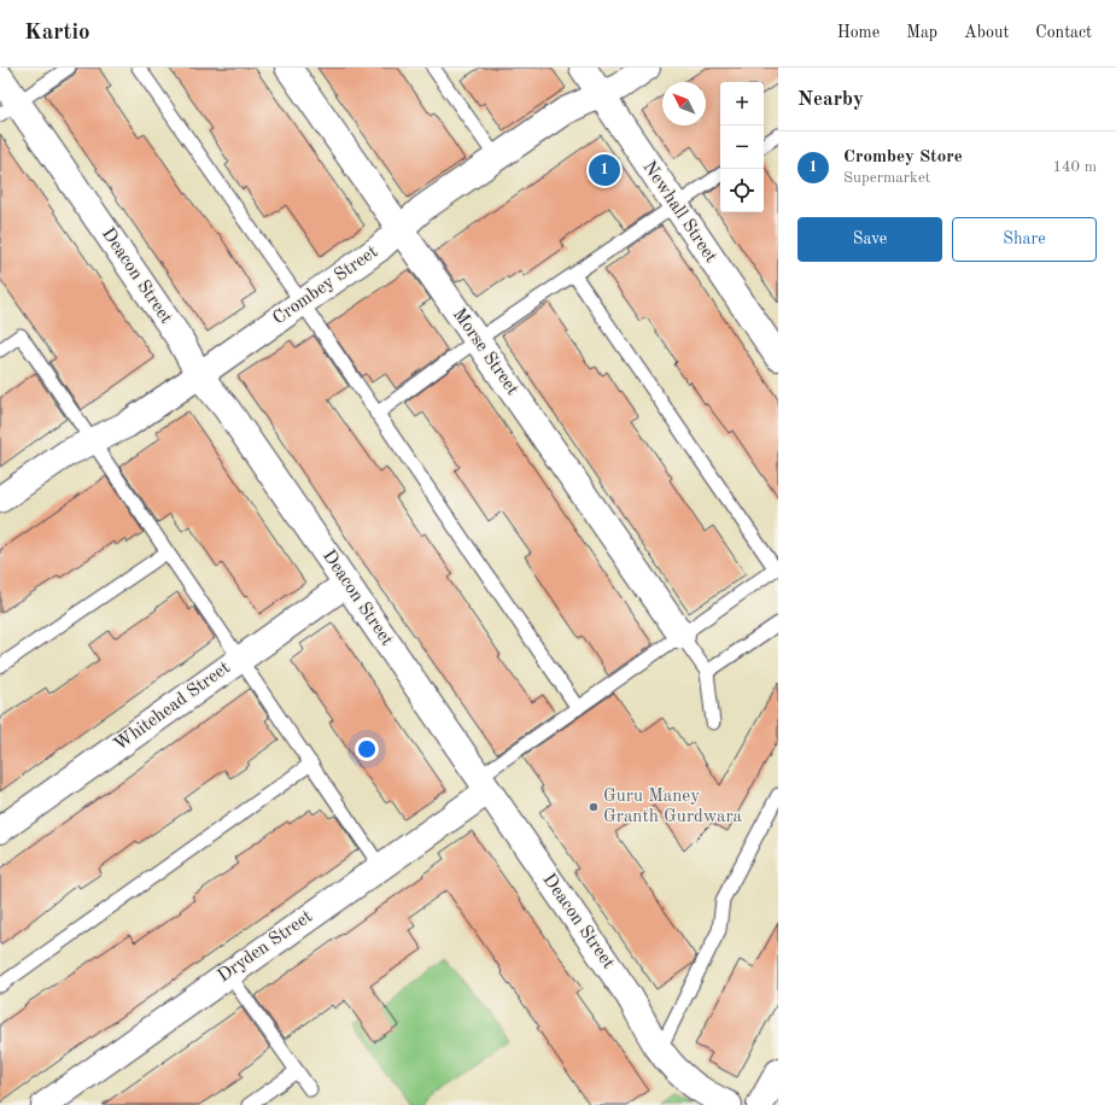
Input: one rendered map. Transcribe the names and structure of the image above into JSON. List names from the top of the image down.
{
  "streets": {
    "street": [
      "Newhall Street",
      "Deacon Street",
      "Crombey Street",
      "Morse Street",
      "Whitehead Street",
      "Dryden Street"
    ]
  },
  "crossings": [
    ["Newhall Street", "Crombey Street"],
    ["Deacon Street", "Crombey Street"],
    ["Deacon Street", "Whitehead Street"],
    ["Deacon Street", "Dryden Street"],
    ["Crombey Street", "Morse Street"]
  ],
  "places": ["Guru Maney Granth Gurdwara"],
  "north": "top left",
  "page": {
    "header": "Kartio",
    "nav": [
      "Home",
      "Map",
      "About",
      "Contact"
    ],
    "heading": "Nearby",
    "map_buttons": ["+", "−"],
    "list": [
      {
        "mark": "1",
        "name": "Crombey Store",
        "note": "Supermarket",
        "value": "140 m"
      }
    ],
    "pins": "1",
    "buttons": ["Save", "Share"]
  }
}
